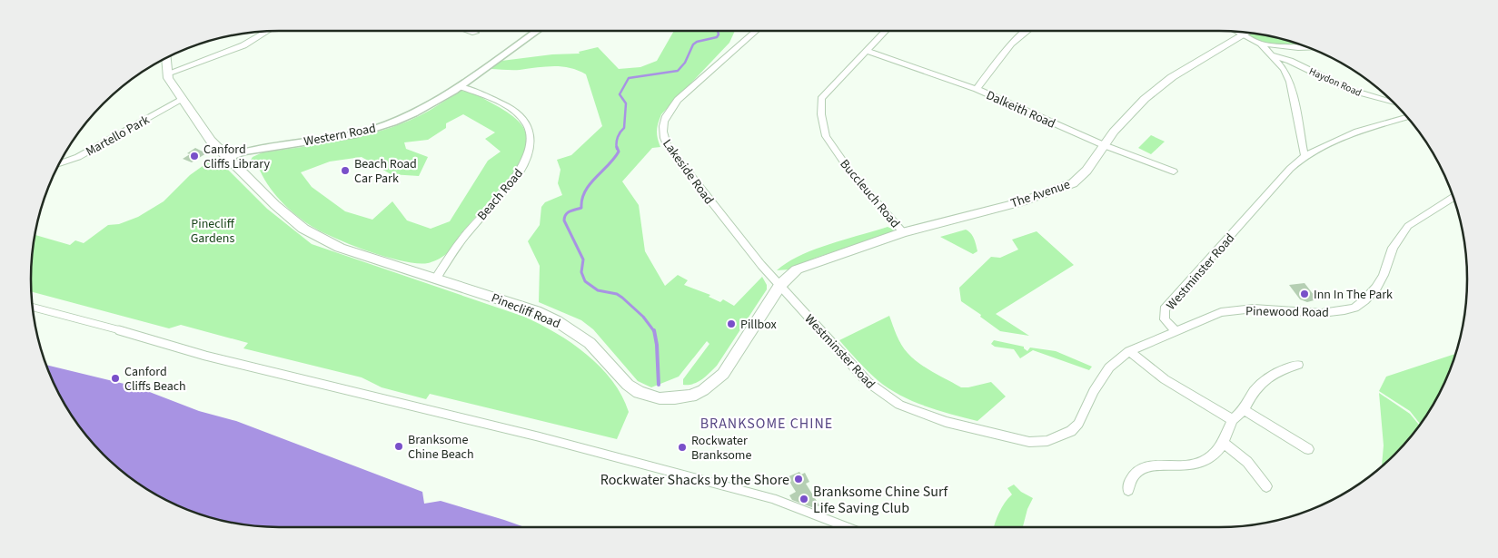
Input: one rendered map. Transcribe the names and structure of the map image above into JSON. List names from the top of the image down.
{
  "streets": {
    "main road": ["The Avenue", "Pinecliff Road"],
    "street": [
      "Haydon Road",
      "Dalkeith Road",
      "Western Road",
      "Martello Park",
      "Lakeside Road",
      "Buccleuch Road",
      "Beach Road",
      "Westminster Road",
      "Pinewood Road"
    ]
  },
  "crossings": [
    ["Dalkeith Road", "Buccleuch Road"],
    ["Dalkeith Road", "The Avenue"],
    ["Western Road", "Beach Road"],
    ["Western Road", "Pinecliff Road"],
    ["Lakeside Road", "The Avenue"],
    ["Lakeside Road", "Westminster Road"],
    ["Lakeside Road", "Pinecliff Road"],
    ["Buccleuch Road", "The Avenue"],
    ["The Avenue", "Westminster Road"],
    ["The Avenue", "Pinecliff Road"],
    ["Beach Road", "Pinecliff Road"],
    ["Westminster Road", "Pinecliff Road"],
    ["Westminster Road", "Pinewood Road"]
  ],
  "districts": ["BRANKSOME CHINE"],
  "parks": ["Pinecliff Gardens"],
  "places": [
    "Canford Cliffs Library",
    "Beach Road Car Park",
    "Inn In The Park",
    "Pillbox",
    "Canford Cliffs Beach",
    "Branksome Chine Beach",
    "Rockwater Branksome",
    "Rockwater Shacks by the Shore",
    "Branksome Chine Surf Life Saving Club"
  ]
}
